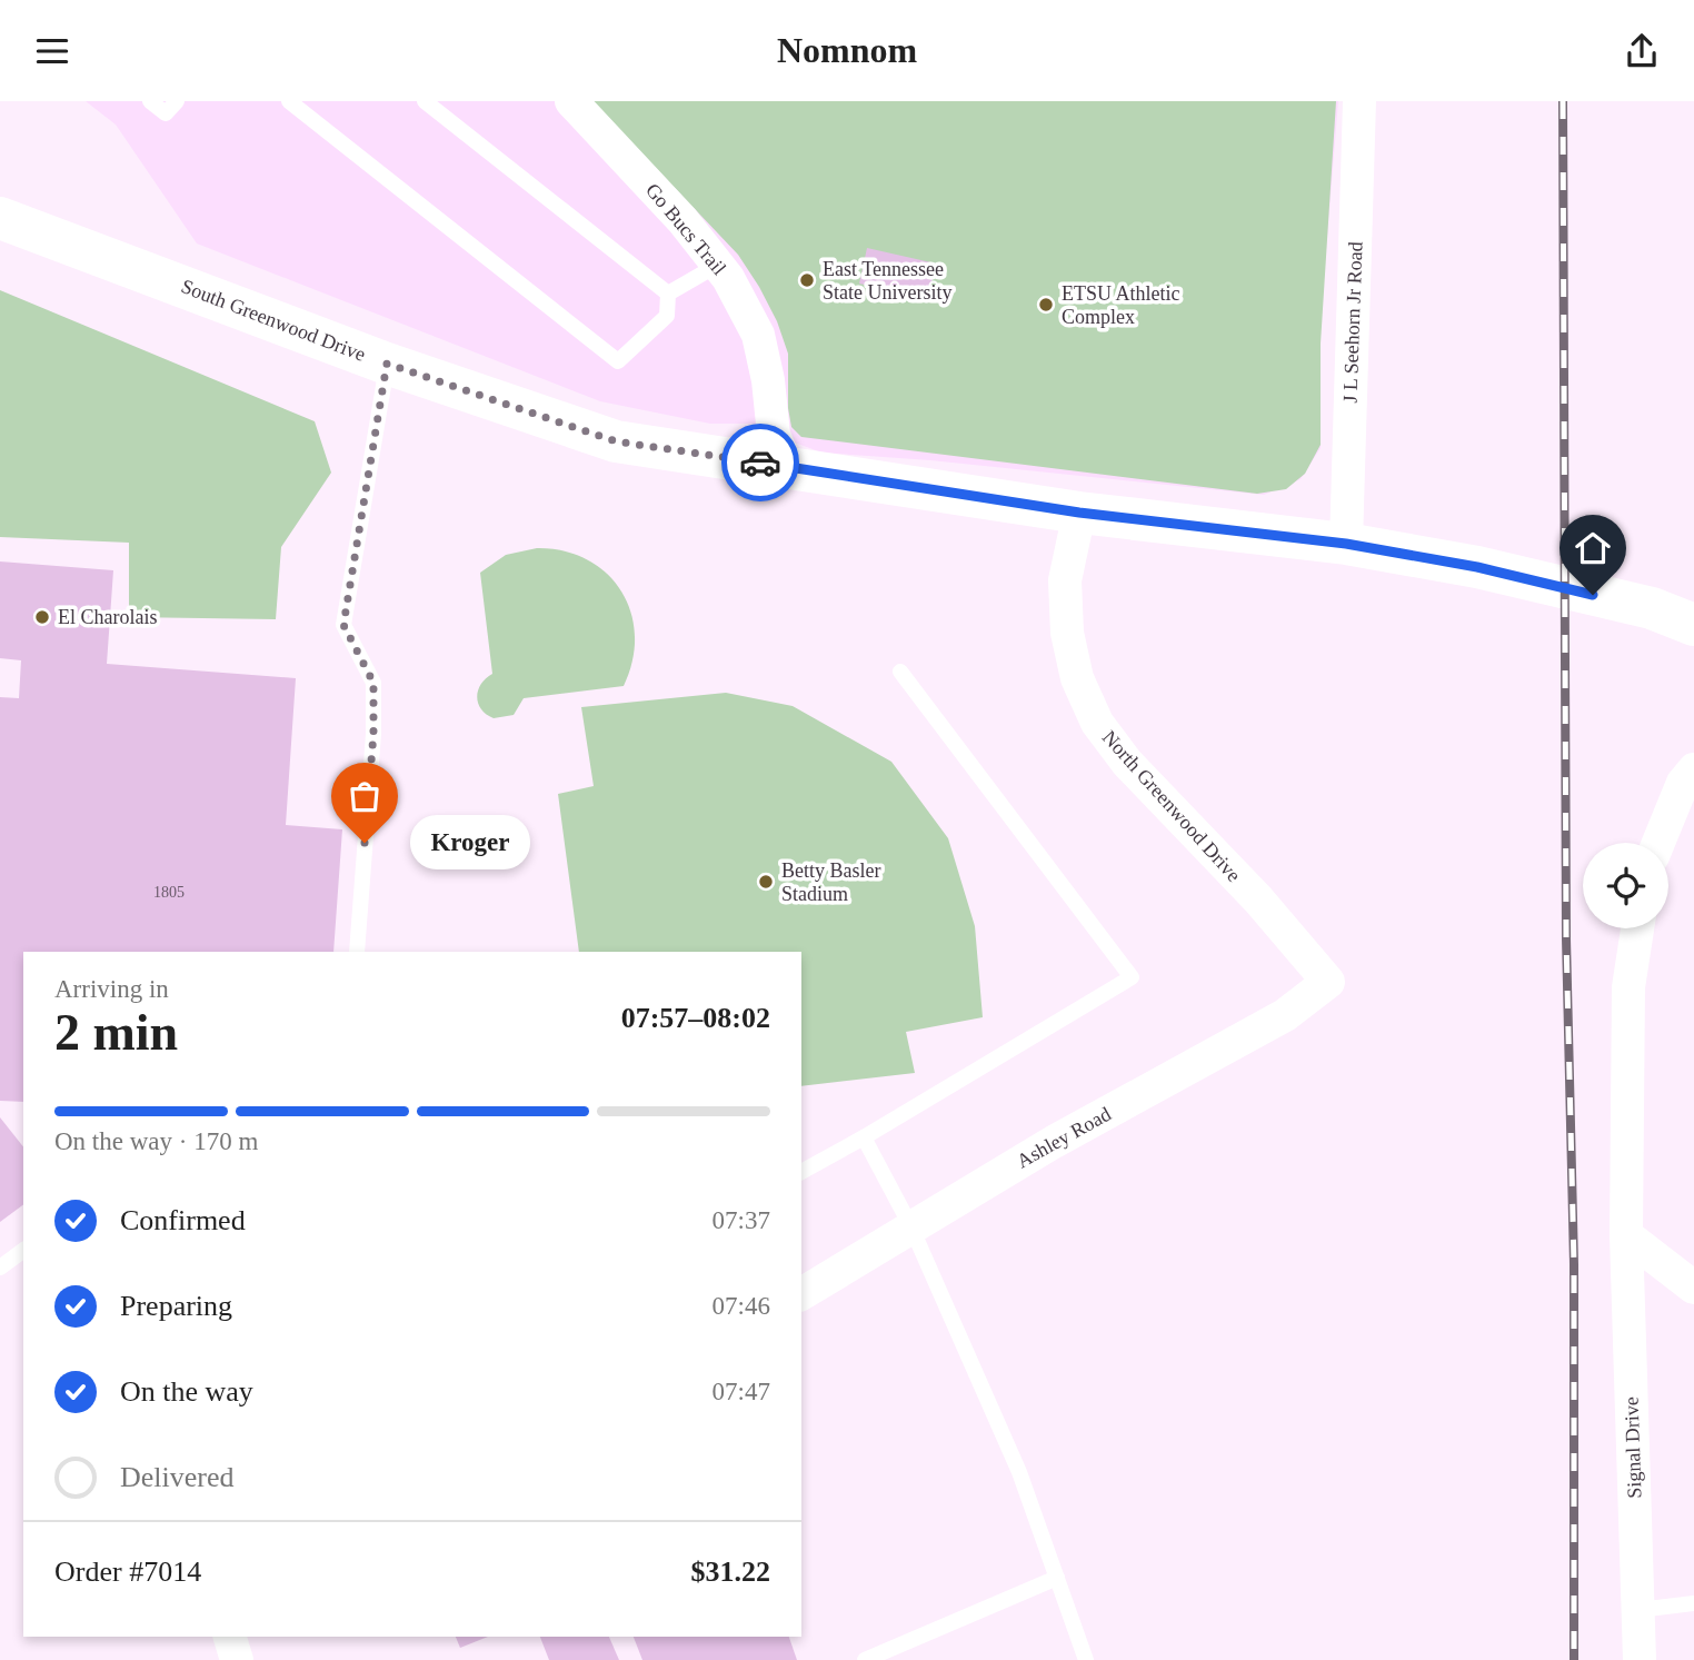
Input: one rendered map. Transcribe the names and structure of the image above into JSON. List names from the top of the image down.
{
  "streets": {
    "street": [
      "Go Bucs Trail",
      "South Greenwood Drive",
      "J L Seehorn Jr Road",
      "North Greenwood Drive",
      "Ashley Road",
      "Signal Drive"
    ]
  },
  "crossings": [
    ["Go Bucs Trail", "South Greenwood Drive"],
    ["South Greenwood Drive", "J L Seehorn Jr Road"],
    ["South Greenwood Drive", "North Greenwood Drive"],
    ["North Greenwood Drive", "Ashley Road"]
  ],
  "places": [
    "East Tennessee State University",
    "ETSU Athletic Complex",
    "El Charolais",
    "Kroger",
    "Betty Basler Stadium"
  ],
  "house_numbers": ["1805"],
  "page": {
    "header": "Nomnom",
    "bubble": "Kroger",
    "heading": ["2 min", "Arriving in", "07:57–08:02"],
    "panel": ["Order #7014", "$31.22"],
    "bar": "On the way · 170 m",
    "list": [
      ["Confirmed", "07:37"],
      ["Preparing", "07:46"],
      ["On the way", "07:47"],
      "Delivered"
    ]
  }
}
